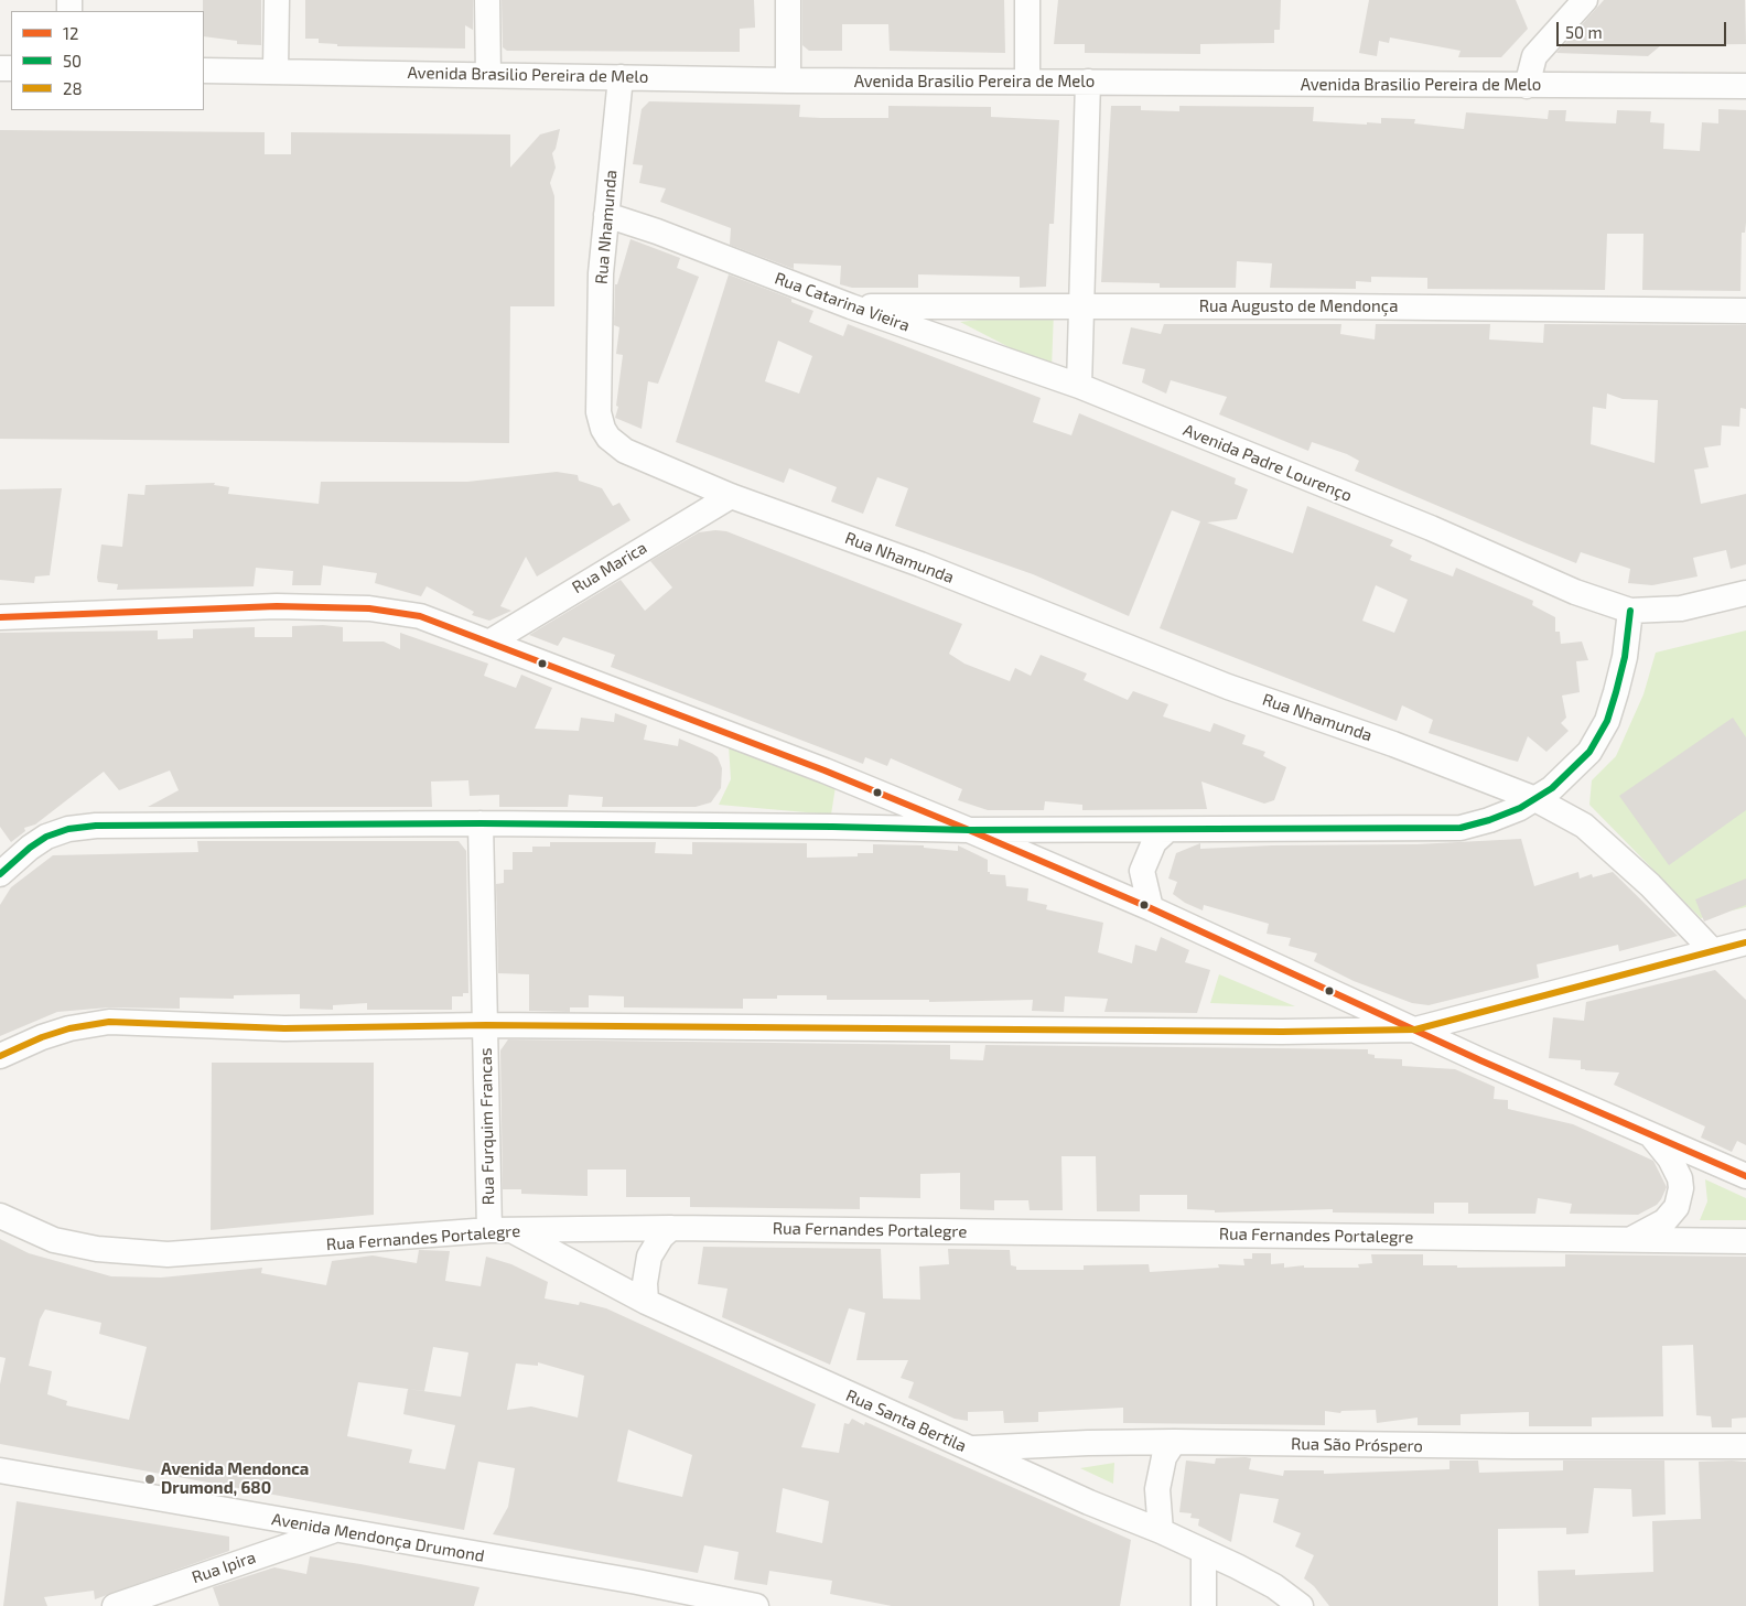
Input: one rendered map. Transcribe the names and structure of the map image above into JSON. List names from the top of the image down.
{
  "streets": {
    "street": [
      "Avenida Brasilio Pereira de Melo",
      "Rua Nhamunda",
      "Rua Catarina Vieira",
      "Rua Augusto de Mendonça",
      "Avenida Padre Lourenço",
      "Rua Marica",
      "Rua Furquim Francas",
      "Rua Fernandes Portalegre",
      "Rua Santa Bertila",
      "Rua São Próspero",
      "Avenida Mendonça Drumond",
      "Rua Ipira"
    ]
  },
  "crossings": [
    ["Avenida Brasilio Pereira de Melo", "Rua Nhamunda"],
    ["Rua Nhamunda", "Rua Catarina Vieira"],
    ["Rua Nhamunda", "Rua Marica"],
    ["Rua Catarina Vieira", "Rua Augusto de Mendonça"],
    ["Rua Catarina Vieira", "Avenida Padre Lourenço"],
    ["Rua Furquim Francas", "Rua Fernandes Portalegre"],
    ["Rua Furquim Francas", "Rua Santa Bertila"],
    ["Rua Fernandes Portalegre", "Rua Santa Bertila"],
    ["Rua Santa Bertila", "Rua São Próspero"],
    ["Avenida Mendonça Drumond", "Rua Ipira"]
  ],
  "places": ["Avenida Mendonca Drumond, 680"],
  "lines": ["transit line 12", "transit line 50", "transit line 28"],
  "legend": ["12", "50", "28"],
  "scale_bar": "50 m"
}
